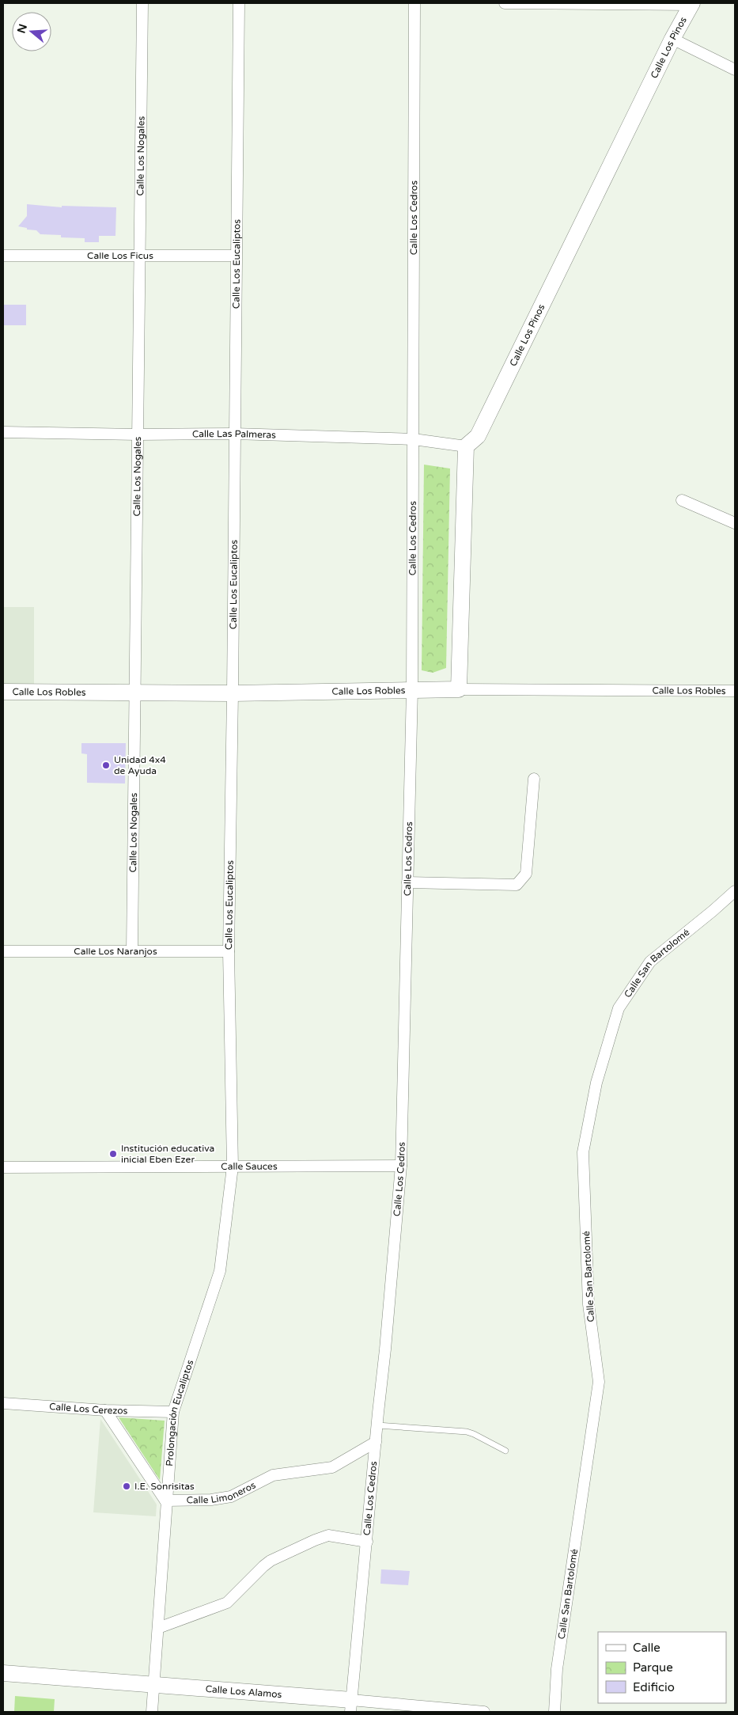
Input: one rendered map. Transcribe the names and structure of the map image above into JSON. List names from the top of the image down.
{
  "streets": {
    "street": [
      "Calle Los Pinos",
      "Calle Los Nogales",
      "Calle Los Cedros",
      "Calle Los Ficus",
      "Calle Los Eucaliptos",
      "Calle Las Palmeras",
      "Calle Los Robles",
      "Calle Los Naranjos",
      "Calle San Bartolomé",
      "Calle Sauces",
      "Calle Los Cerezos",
      "Prolongación Eucaliptos",
      "Calle Limoneros",
      "Calle Los Alamos"
    ]
  },
  "crossings": [
    ["Calle Los Pinos", "Calle Las Palmeras"],
    ["Calle Los Nogales", "Calle Los Ficus"],
    ["Calle Los Nogales", "Calle Las Palmeras"],
    ["Calle Los Nogales", "Calle Los Robles"],
    ["Calle Los Nogales", "Calle Los Naranjos"],
    ["Calle Los Cedros", "Calle Las Palmeras"],
    ["Calle Los Cedros", "Calle Los Robles"],
    ["Calle Los Cedros", "Calle Sauces"],
    ["Calle Los Cedros", "Calle Limoneros"],
    ["Calle Los Cedros", "Calle Los Alamos"],
    ["Calle Los Ficus", "Calle Los Eucaliptos"],
    ["Calle Los Eucaliptos", "Calle Las Palmeras"],
    ["Calle Los Eucaliptos", "Calle Los Robles"],
    ["Calle Los Eucaliptos", "Calle Los Naranjos"],
    ["Calle Los Eucaliptos", "Calle Sauces"],
    ["Calle Los Eucaliptos", "Prolongación Eucaliptos"],
    ["Calle Sauces", "Prolongación Eucaliptos"],
    ["Calle Los Cerezos", "Prolongación Eucaliptos"],
    ["Prolongación Eucaliptos", "Calle Limoneros"],
    ["Prolongación Eucaliptos", "Calle Los Alamos"]
  ],
  "places": ["Unidad 4x4 de Ayuda", "Institución educativa inicial Eben Ezer", "I.E. Sonrisitas"],
  "legend": ["Calle", "Parque", "Edificio"],
  "north": "left"
}
